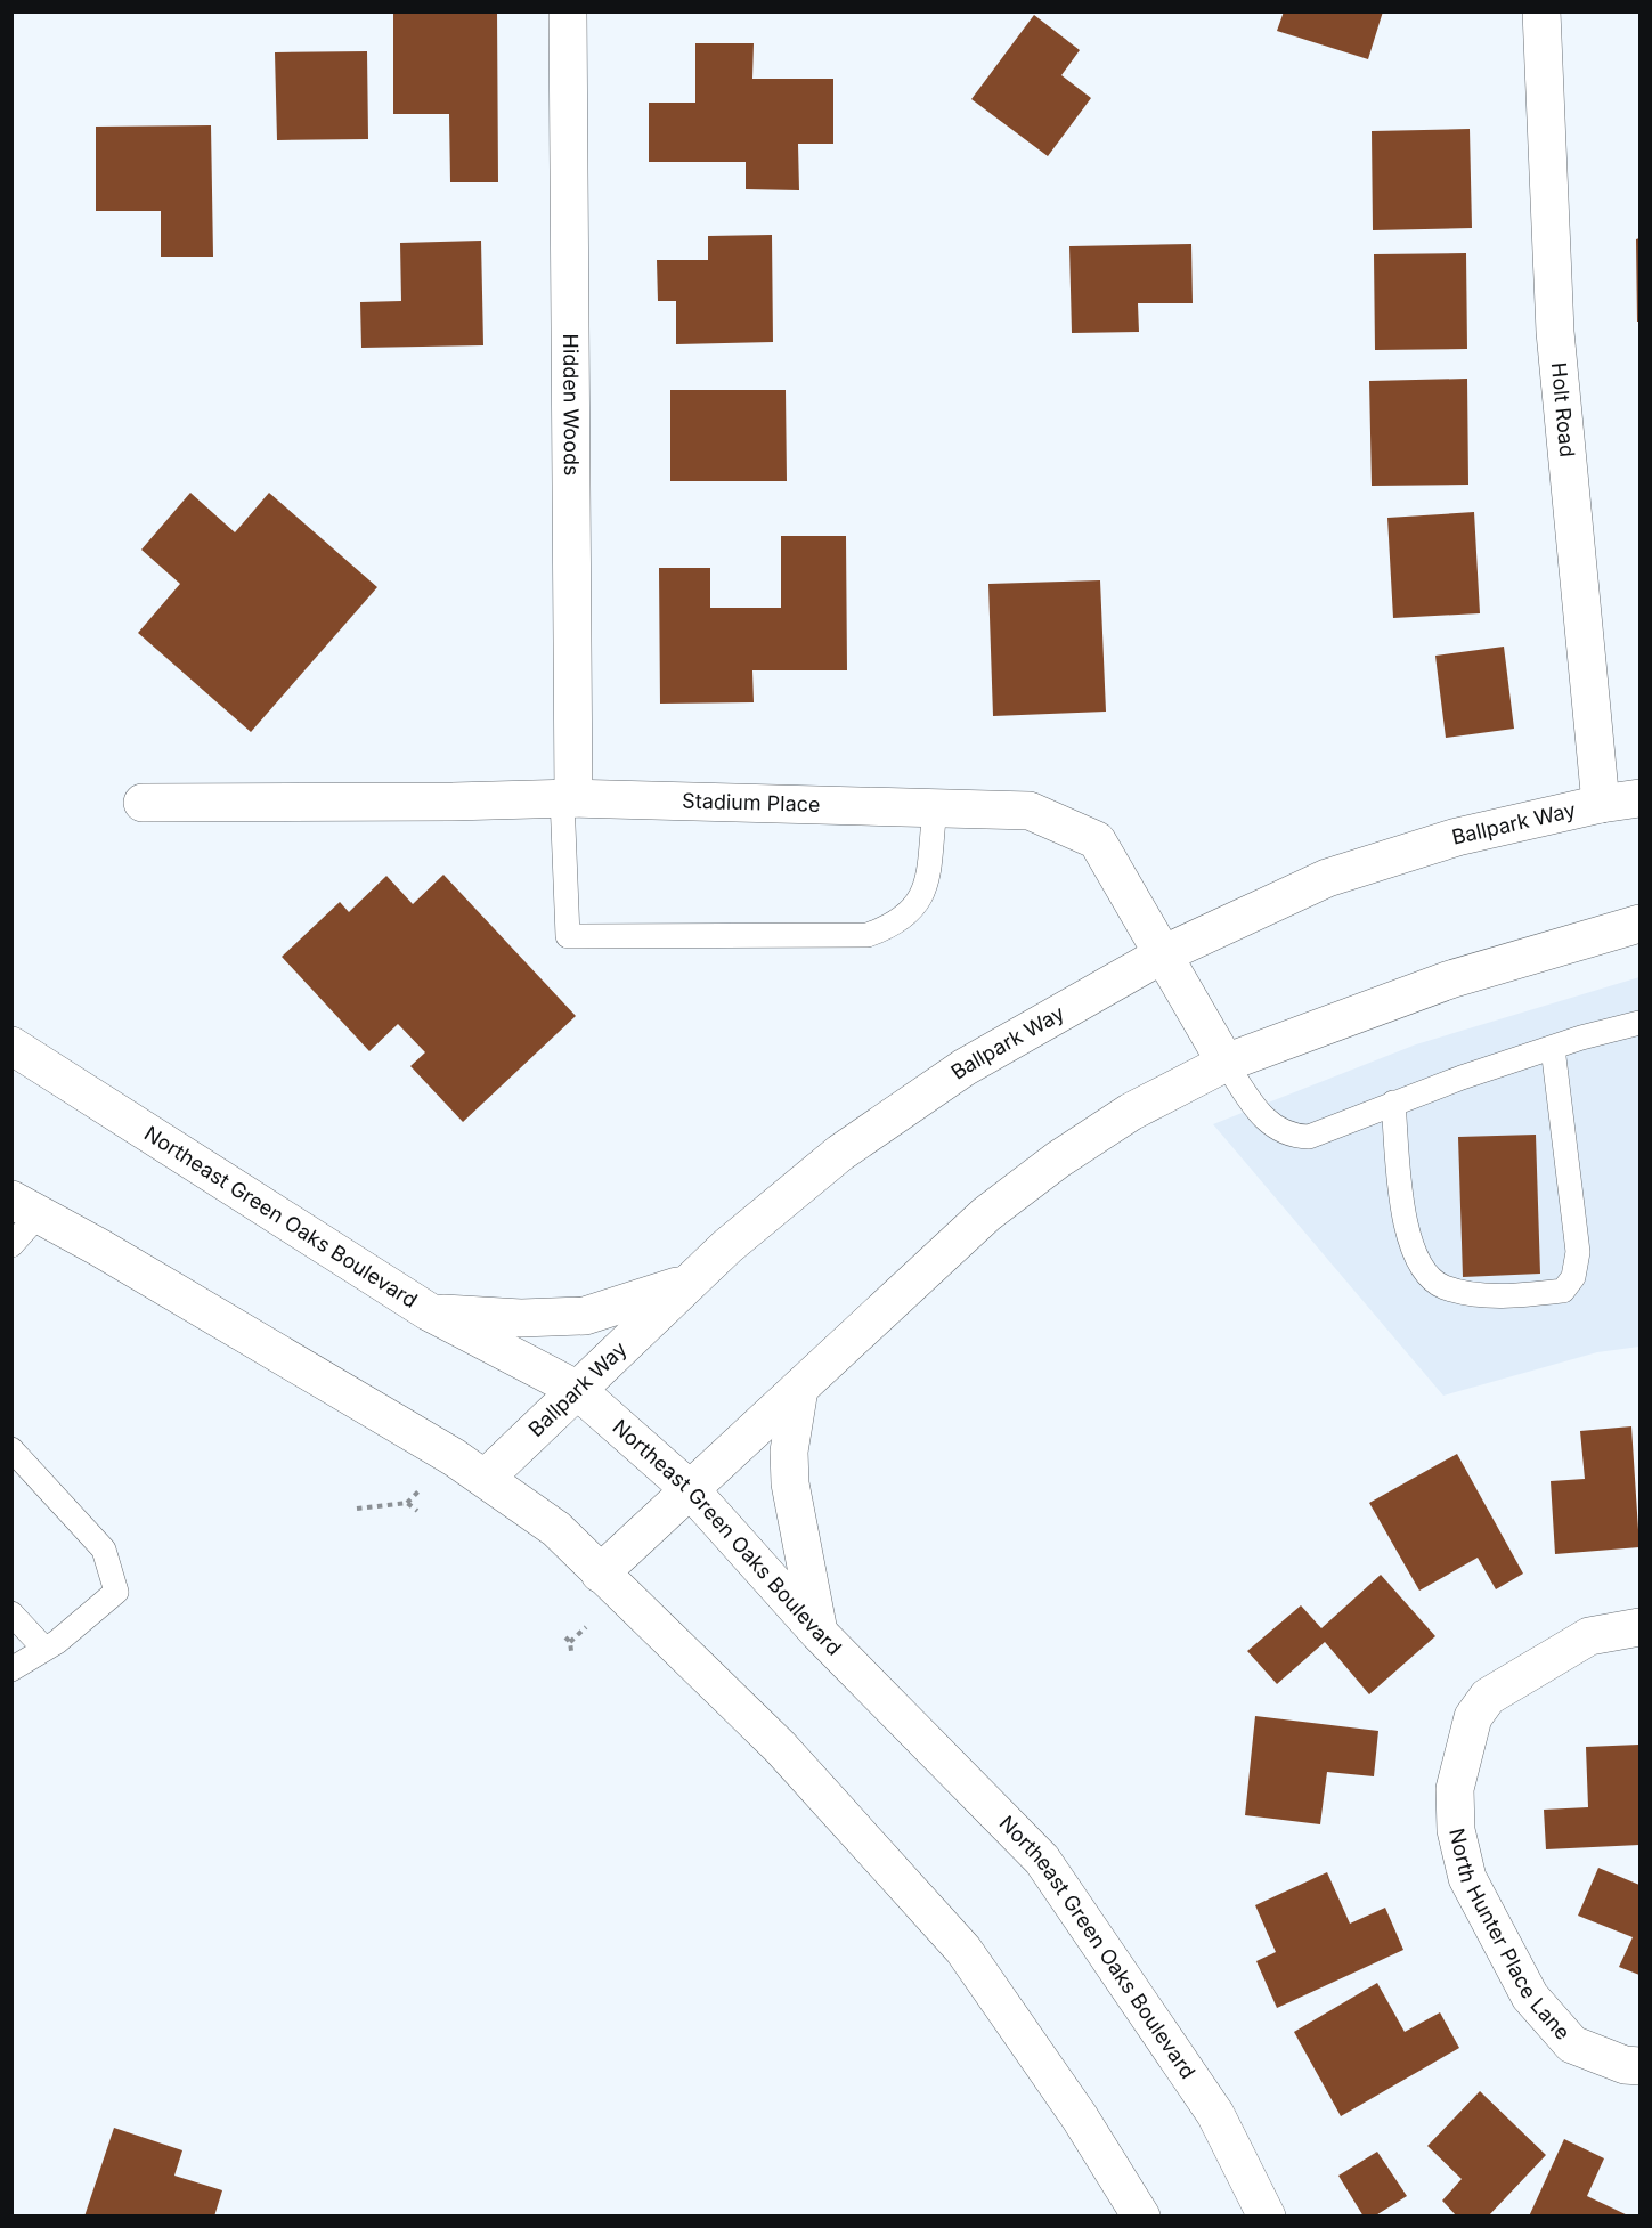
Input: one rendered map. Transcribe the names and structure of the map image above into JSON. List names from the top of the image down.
{
  "streets": {
    "main road": [
      "Hidden Woods",
      "Holt Road",
      "Stadium Place",
      "Ballpark Way",
      "Northeast Green Oaks Boulevard",
      "North Hunter Place Lane"
    ]
  },
  "crossings": [
    ["Hidden Woods", "Stadium Place"],
    ["Holt Road", "Ballpark Way"],
    ["Stadium Place", "Ballpark Way"],
    ["Ballpark Way", "Northeast Green Oaks Boulevard"]
  ]
}
